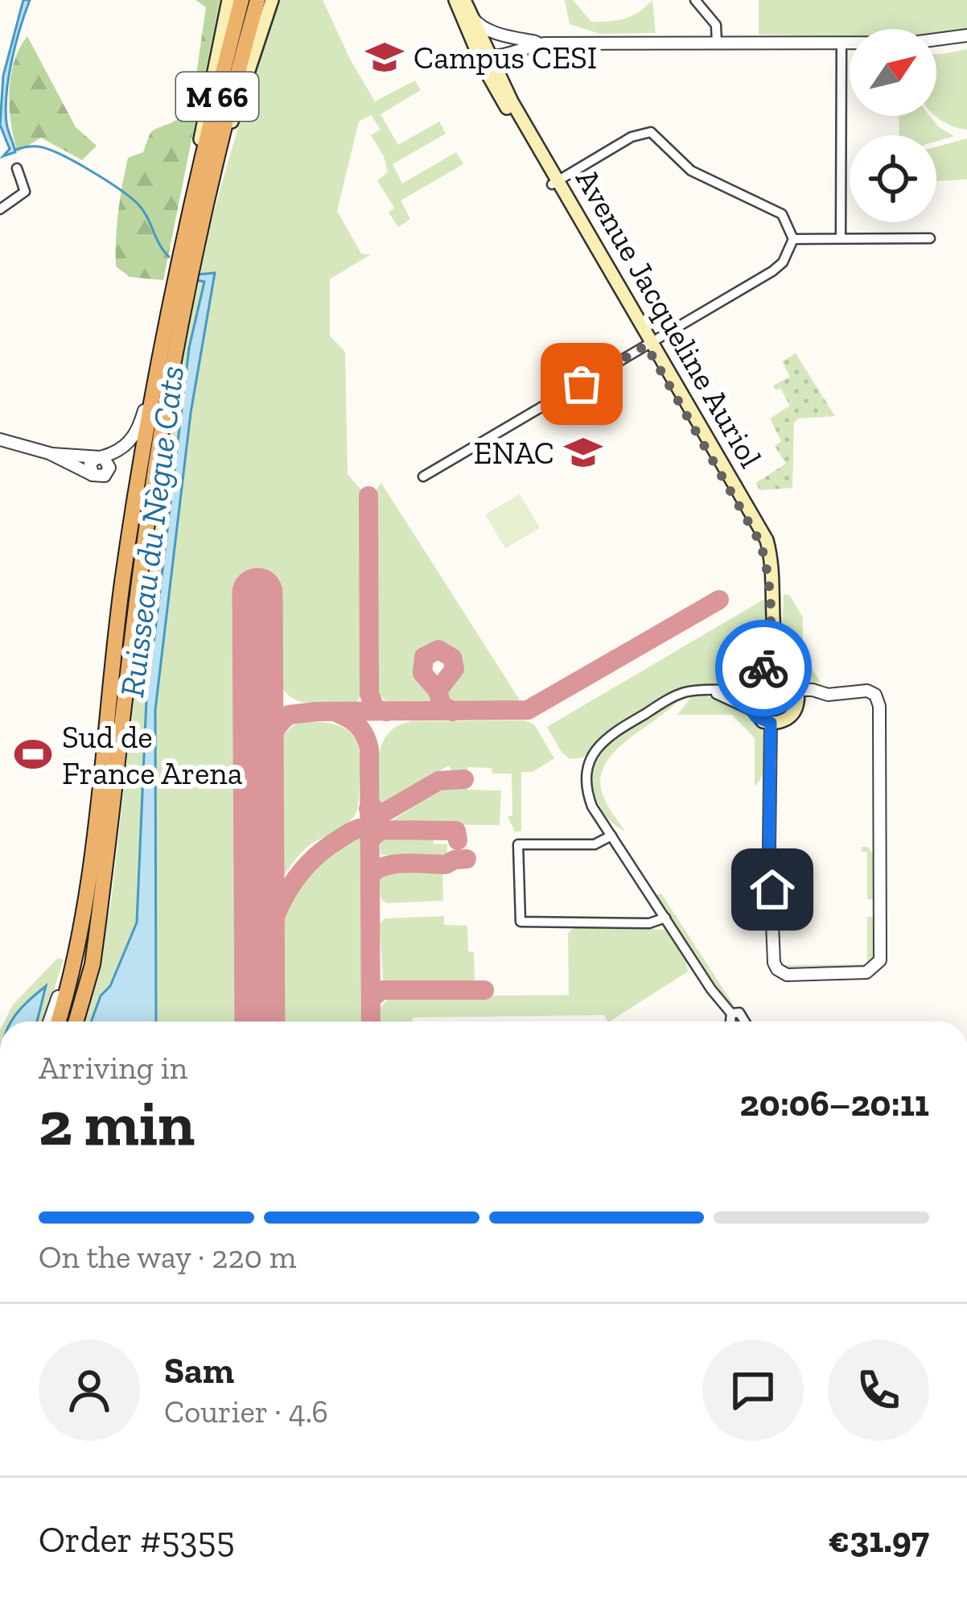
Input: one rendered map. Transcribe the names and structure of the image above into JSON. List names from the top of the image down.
{
  "streets": {
    "highway": ["M 66"],
    "main road": ["Avenue Jacqueline Auriol"]
  },
  "water": ["Ruisseau du Nègue Cats"],
  "places": {
    "school or university": ["Campus CESI", "ENAC"],
    "sports": ["Sud de France Arena"]
  },
  "north": "top right",
  "page": {
    "heading": ["2 min", "Arriving in", "20:06–20:11"],
    "panel": [
      "Sam",
      "Courier · 4.6",
      "Order #5355",
      "€31.97"
    ],
    "bar": "On the way · 220 m"
  }
}
